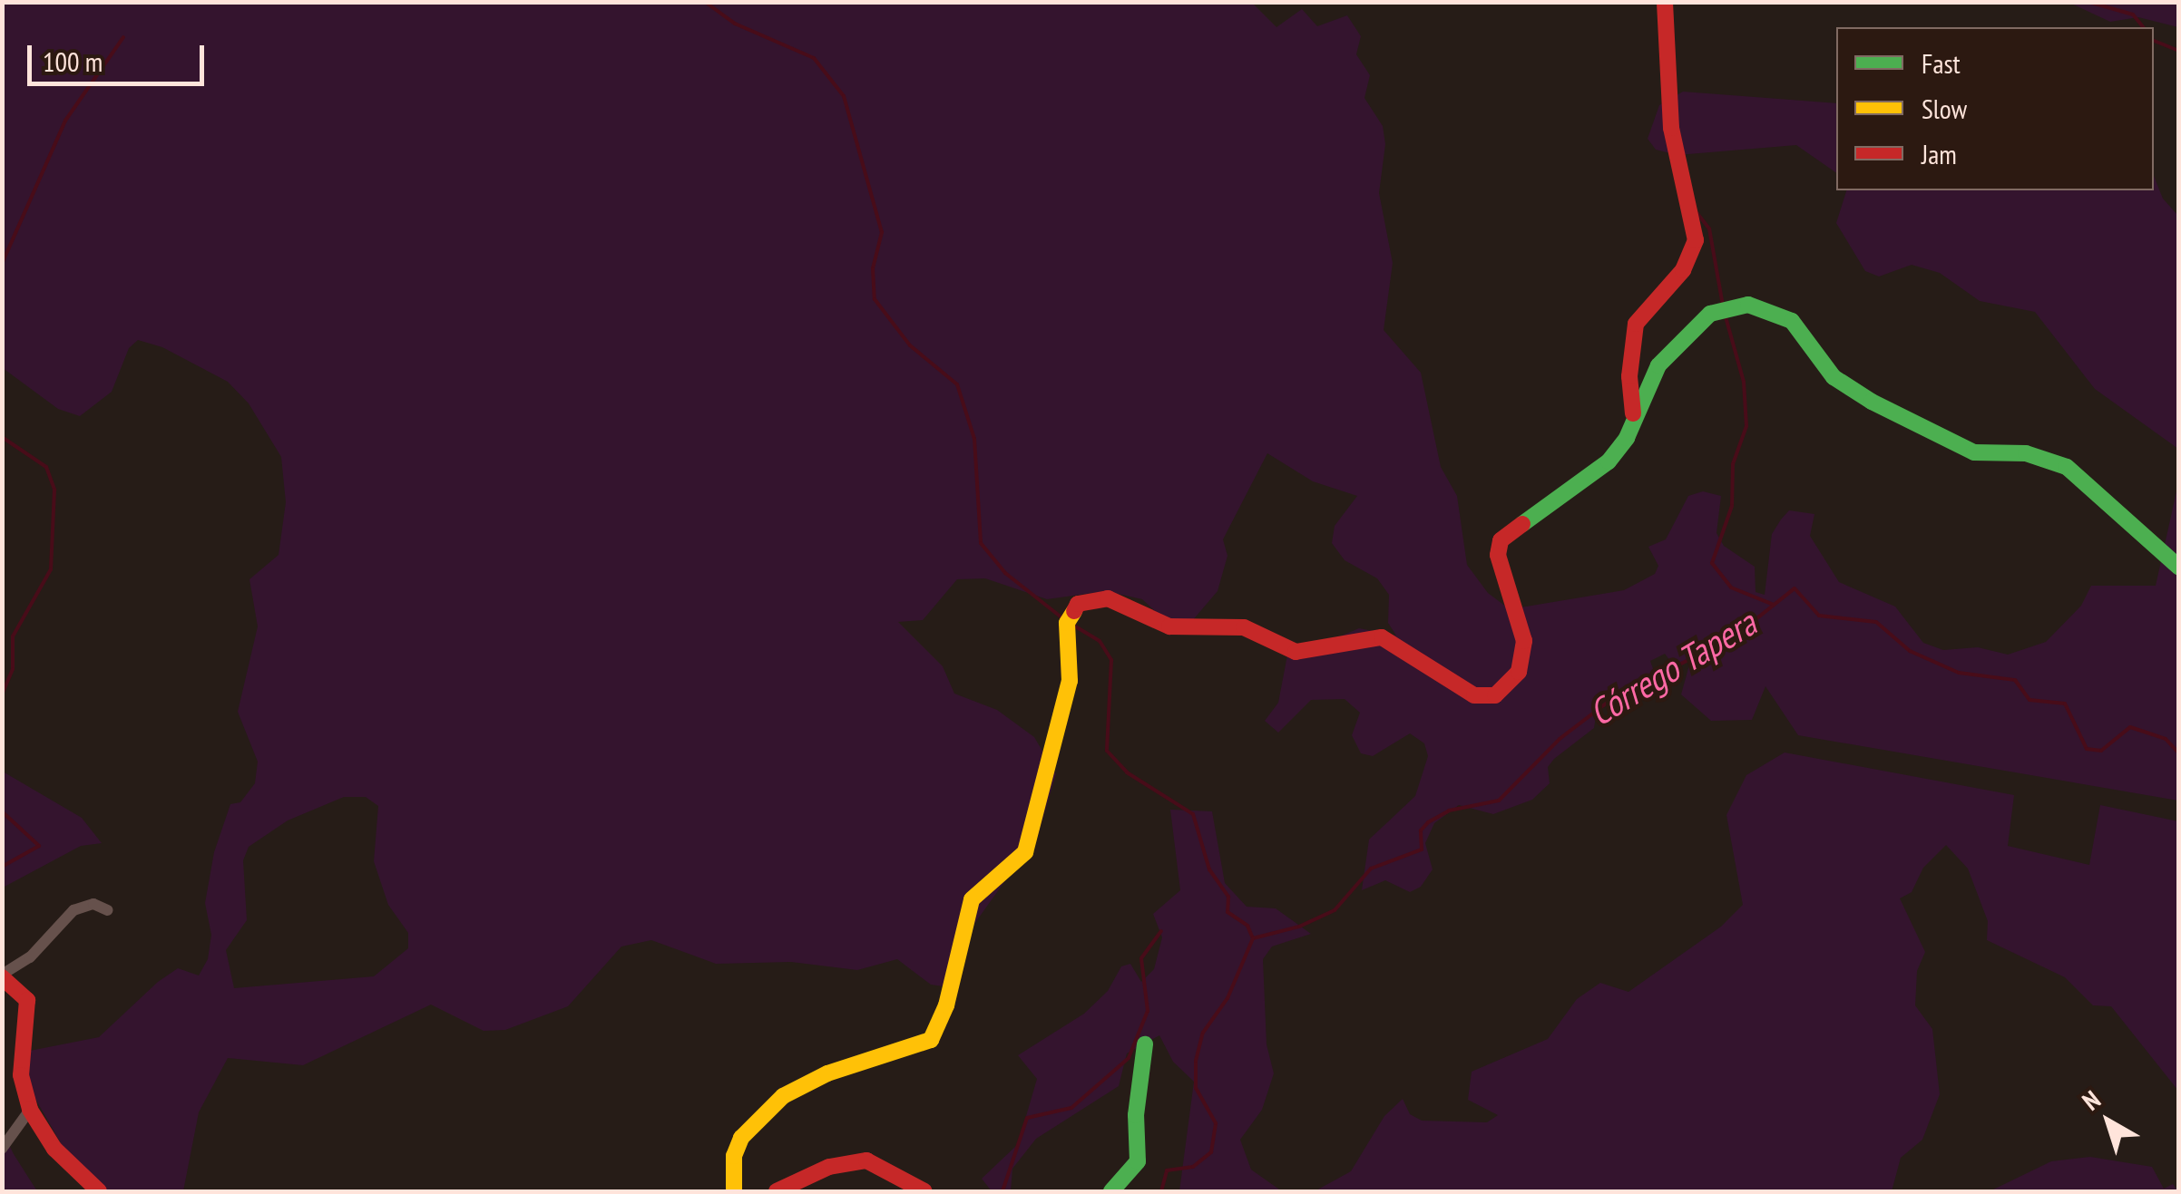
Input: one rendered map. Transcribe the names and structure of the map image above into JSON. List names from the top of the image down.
{
  "water": ["Córrego Tapera"],
  "legend": ["Fast", "Slow", "Jam"],
  "scale_bar": "100 m",
  "north": "top left"
}
